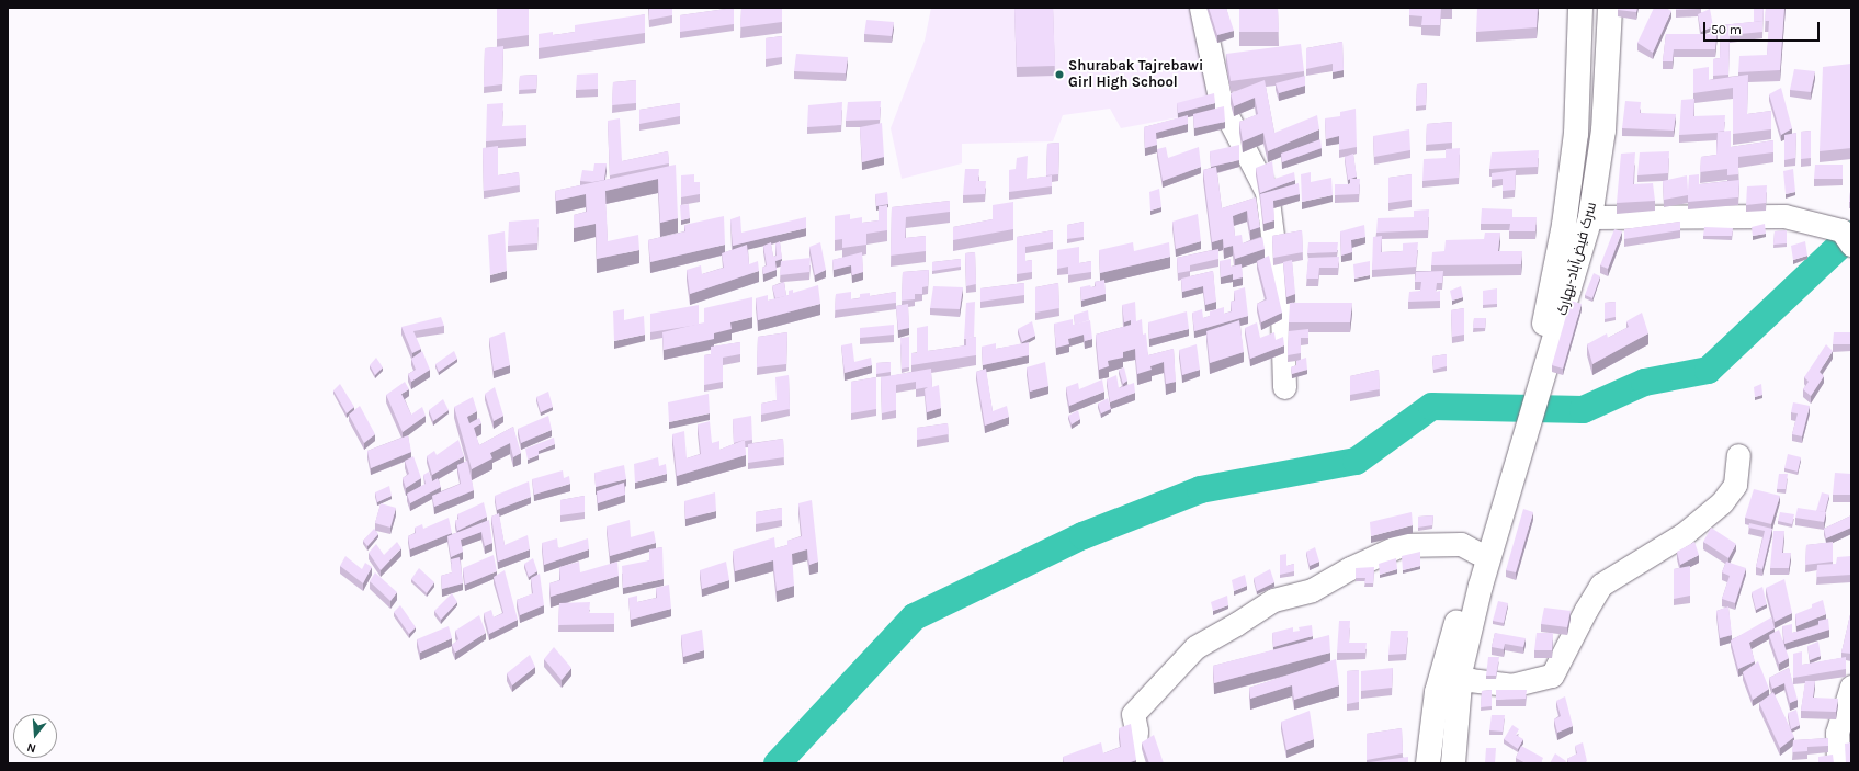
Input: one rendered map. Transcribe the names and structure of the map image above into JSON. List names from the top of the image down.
{
  "streets": {
    "main road": ["سرک فیض‌آباد-بهارک"]
  },
  "places": ["Shurabak Tajrebawi Girl High School"],
  "scale_bar": "50 m",
  "north": "bottom"
}
